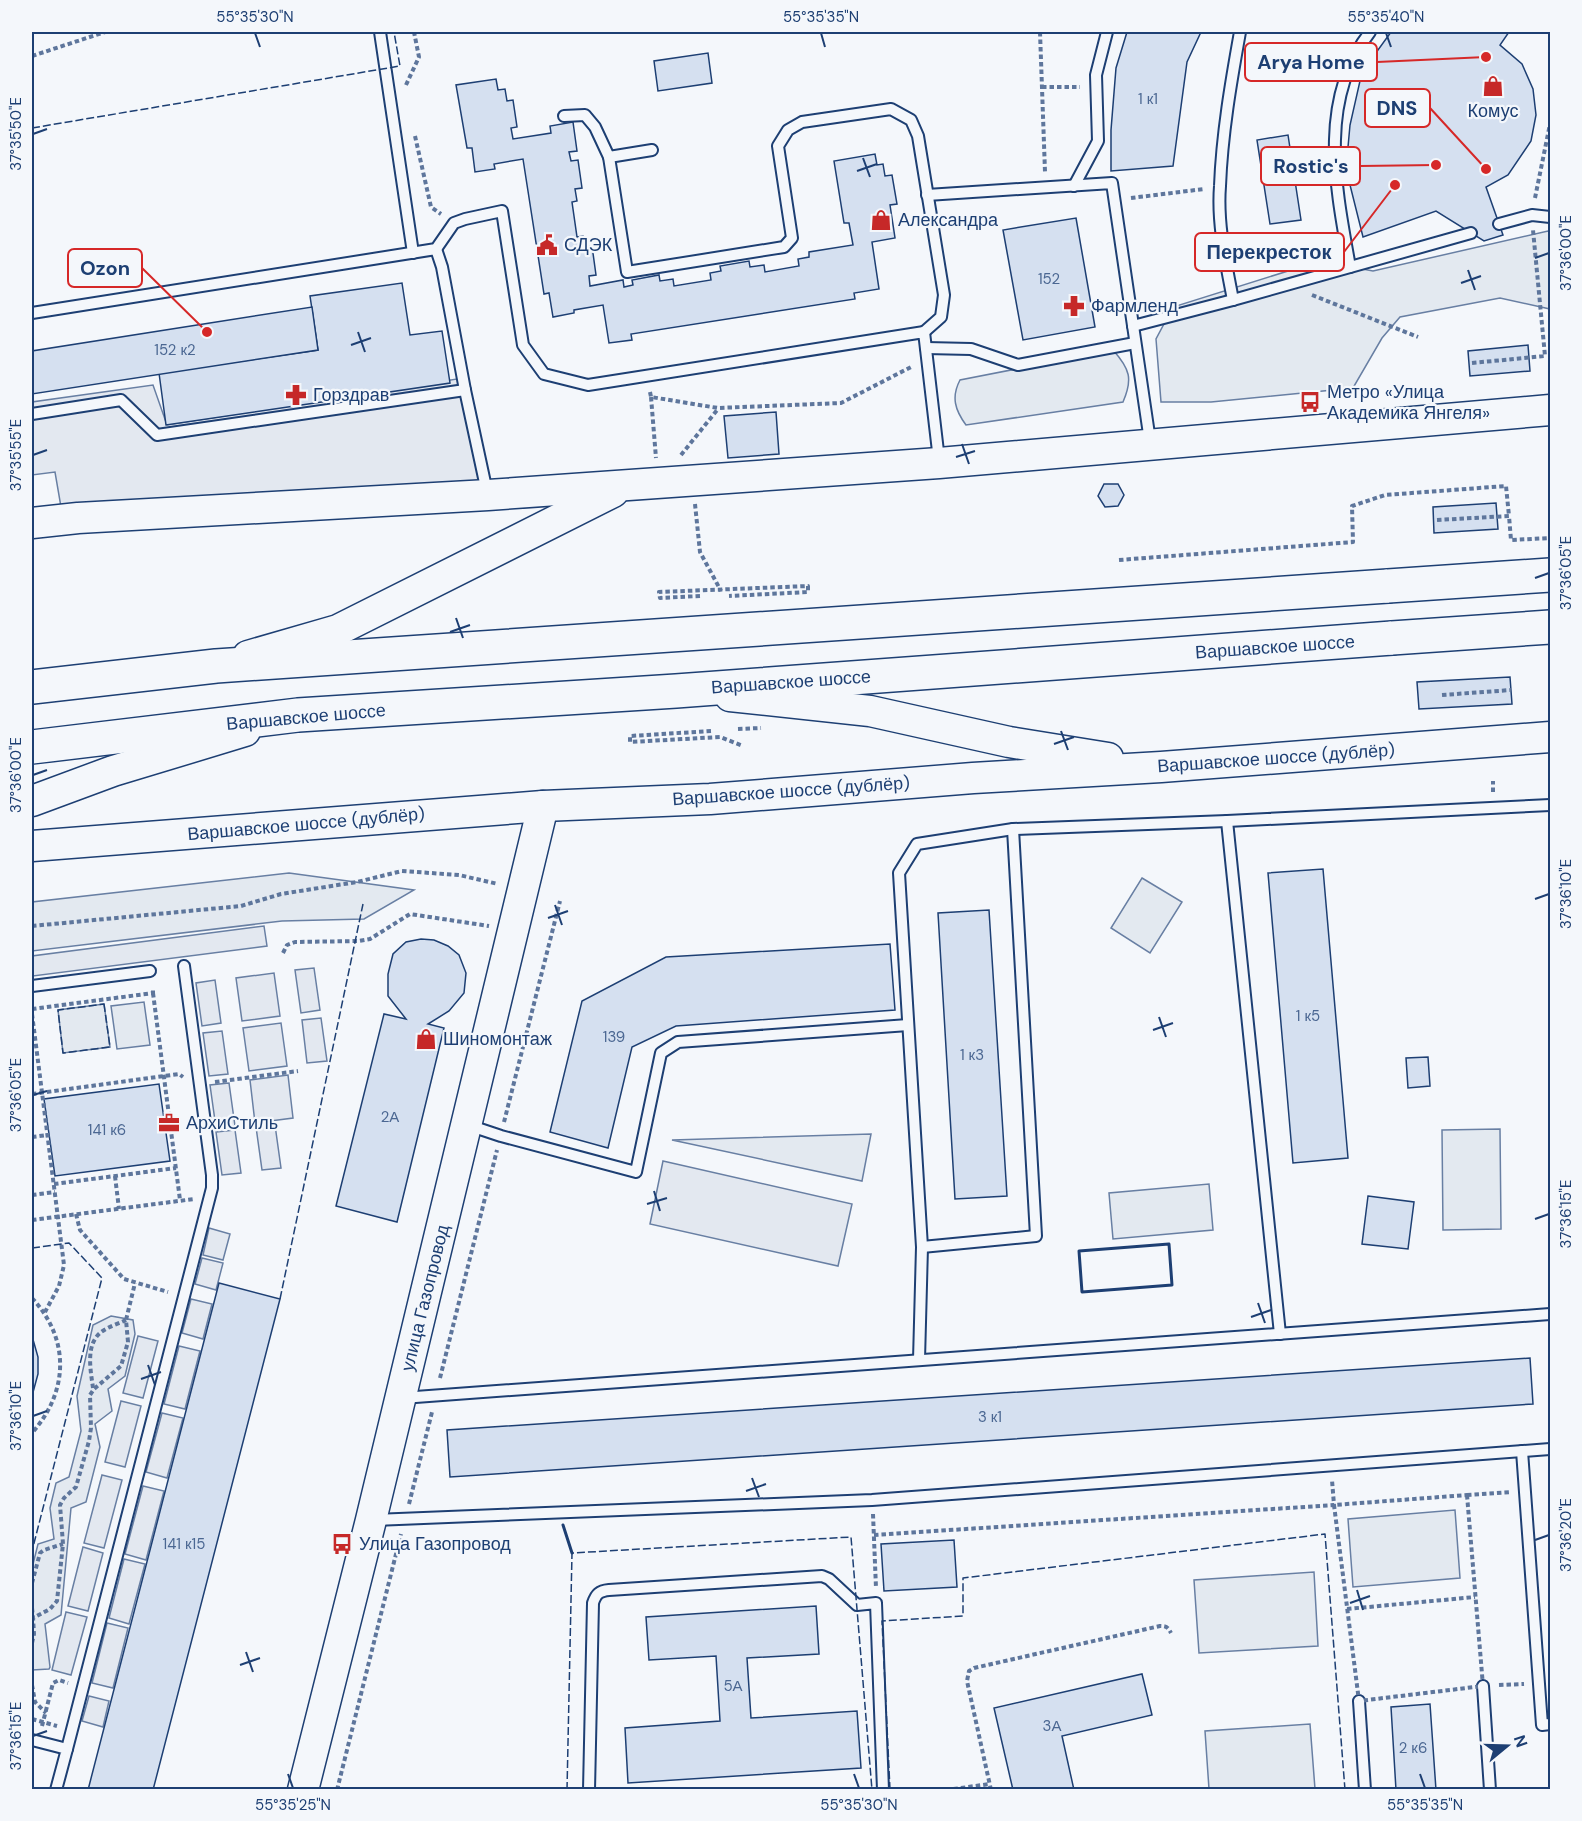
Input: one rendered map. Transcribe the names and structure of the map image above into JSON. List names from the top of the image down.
{
  "streets": {
    "main road": ["Варшавское шоссе", "Варшавское шоссе (дублёр)", "улица Газопровод"]
  },
  "crossings": [
    ["Варшавское шоссе (дублёр)", "улица Газопровод"]
  ],
  "places": {
    "other": [
      "Arya Home",
      "Rostic's",
      "DNS",
      "Перекресток",
      "Ozon"
    ],
    "shop": ["Комус", "Александра", "Шиномонтаж"],
    "public building": ["СДЭК"],
    "pharmacy": ["Фармленд", "Горздрав"],
    "bus stop": ["Метро «Улица Академика Янгеля»", "Улица Газопровод"],
    "office": ["АрхиСтиль"]
  },
  "house_numbers": [
    "1 к1",
    "152",
    "152 к2",
    "1 к5",
    "139",
    "1 к3",
    "2А",
    "141 к6",
    "3 к1",
    "141 к15",
    "5А",
    "3А",
    "2 к6"
  ],
  "north": "right",
  "coordinates": [
    "55°35'30\"N",
    "55°35'35\"N",
    "55°35'40\"N",
    "37°35'50\"E",
    "37°36'00\"E",
    "37°35'55\"E",
    "37°36'05\"E",
    "37°36'10\"E",
    "37°36'15\"E",
    "37°36'20\"E",
    "55°35'25\"N"
  ]
}
